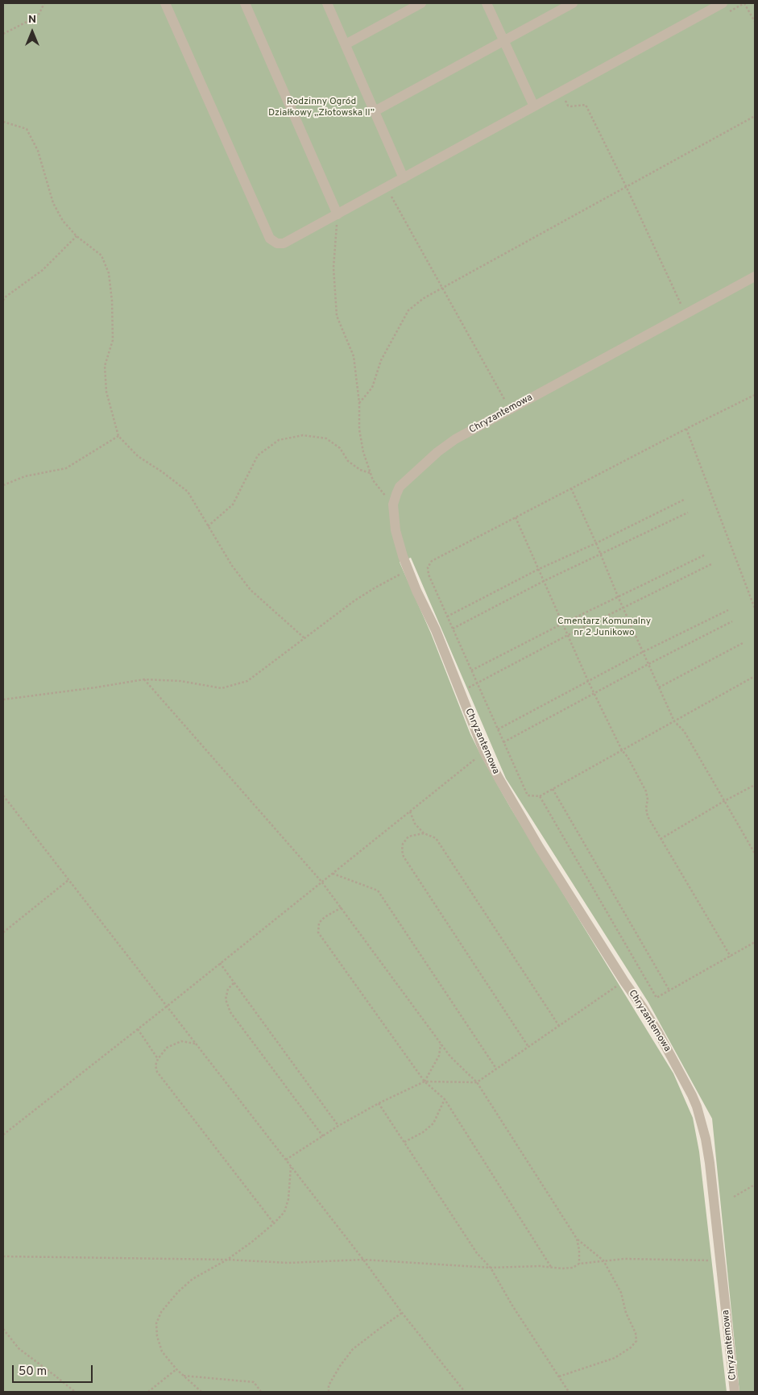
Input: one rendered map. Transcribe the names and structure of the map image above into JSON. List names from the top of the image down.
{
  "streets": {
    "street": ["Chryzantemowa"]
  },
  "parks": ["Rodzinny Ogród Działkowy „Złotowska II”", "Cmentarz Komunalny nr 2 Junikowo"],
  "scale_bar": "50 m",
  "north": "top"
}
